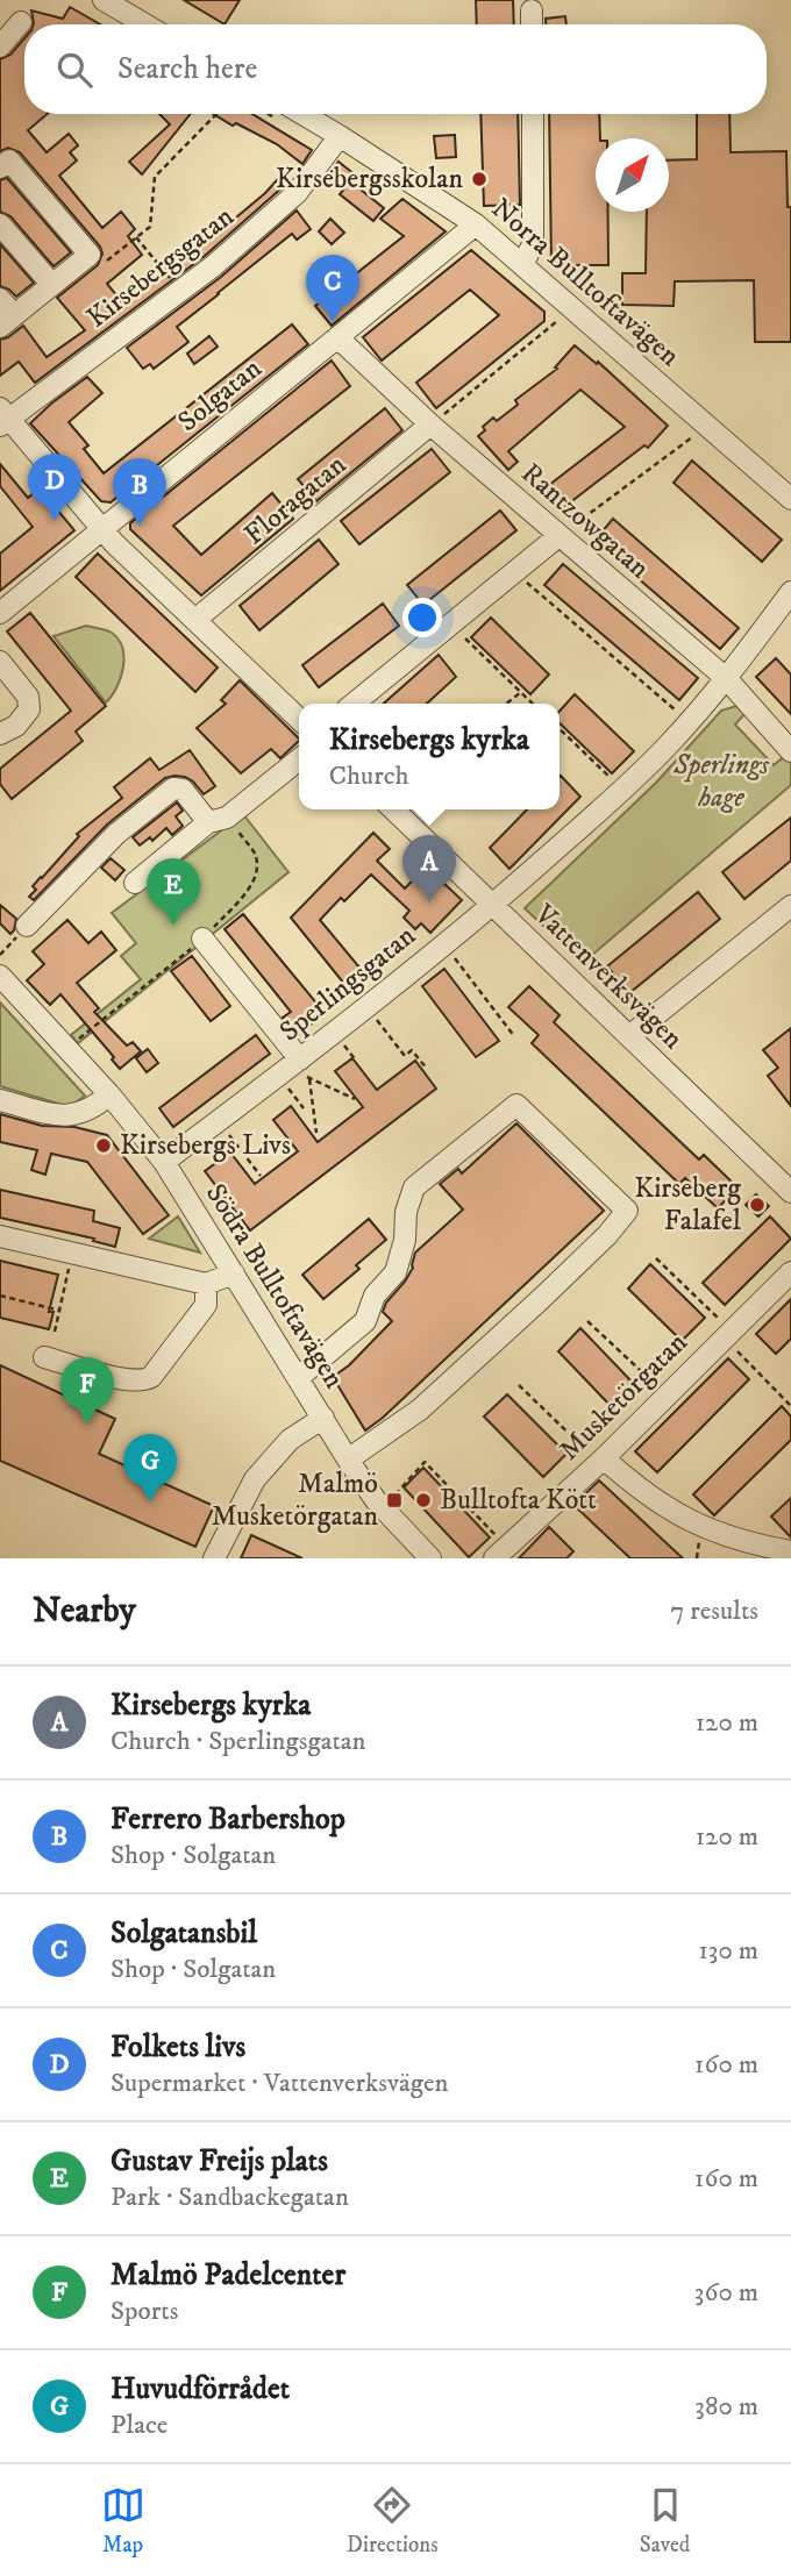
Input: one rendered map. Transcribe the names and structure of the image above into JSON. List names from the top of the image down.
{
  "streets": {
    "street": [
      "Kirsebergsgatan",
      "Norra Bulltoftavägen",
      "Solgatan",
      "Floragatan",
      "Rantzowgatan",
      "Vattenverksvägen",
      "Sperlingsgatan",
      "Södra Bulltoftavägen",
      "Musketörgatan"
    ]
  },
  "crossings": [
    ["Kirsebergsgatan", "Norra Bulltoftavägen"],
    ["Norra Bulltoftavägen", "Solgatan"],
    ["Solgatan", "Rantzowgatan"],
    ["Floragatan", "Rantzowgatan"],
    ["Rantzowgatan", "Sperlingsgatan"],
    ["Vattenverksvägen", "Sperlingsgatan"],
    ["Sperlingsgatan", "Södra Bulltoftavägen"]
  ],
  "parks": ["Sperlings hage"],
  "places": {
    "other": [
      "Kirsebergsskolan",
      "Kirsebergs Livs",
      "Kirseberg Falafel",
      "Bulltofta Kött"
    ],
    "transit": ["Malmö Musketörgatan"]
  },
  "north": "top right",
  "page": {
    "search": "Search here",
    "pins": [
      "C",
      "D",
      "B",
      "A",
      "E",
      "F",
      "G"
    ],
    "popup": ["Kirsebergs kyrka", "Church"],
    "heading": ["Nearby", "7 results"],
    "list": [
      {
        "mark": "A",
        "name": "Kirsebergs kyrka",
        "note": "Church · Sperlingsgatan",
        "value": "120 m"
      },
      {
        "mark": "B",
        "name": "Ferrero Barbershop",
        "note": "Shop · Solgatan",
        "value": "120 m"
      },
      {
        "mark": "C",
        "name": "Solgatansbil",
        "note": "Shop · Solgatan",
        "value": "130 m"
      },
      {
        "mark": "D",
        "name": "Folkets livs",
        "note": "Supermarket · Vattenverksvägen",
        "value": "160 m"
      },
      {
        "mark": "E",
        "name": "Gustav Freijs plats",
        "note": "Park · Sandbackegatan",
        "value": "160 m"
      },
      {
        "mark": "F",
        "name": "Malmö Padelcenter",
        "note": "Sports",
        "value": "360 m"
      },
      {
        "mark": "G",
        "name": "Huvudförrådet",
        "note": "Place",
        "value": "380 m"
      }
    ],
    "nav": ["Map", "Directions", "Saved"]
  }
}
